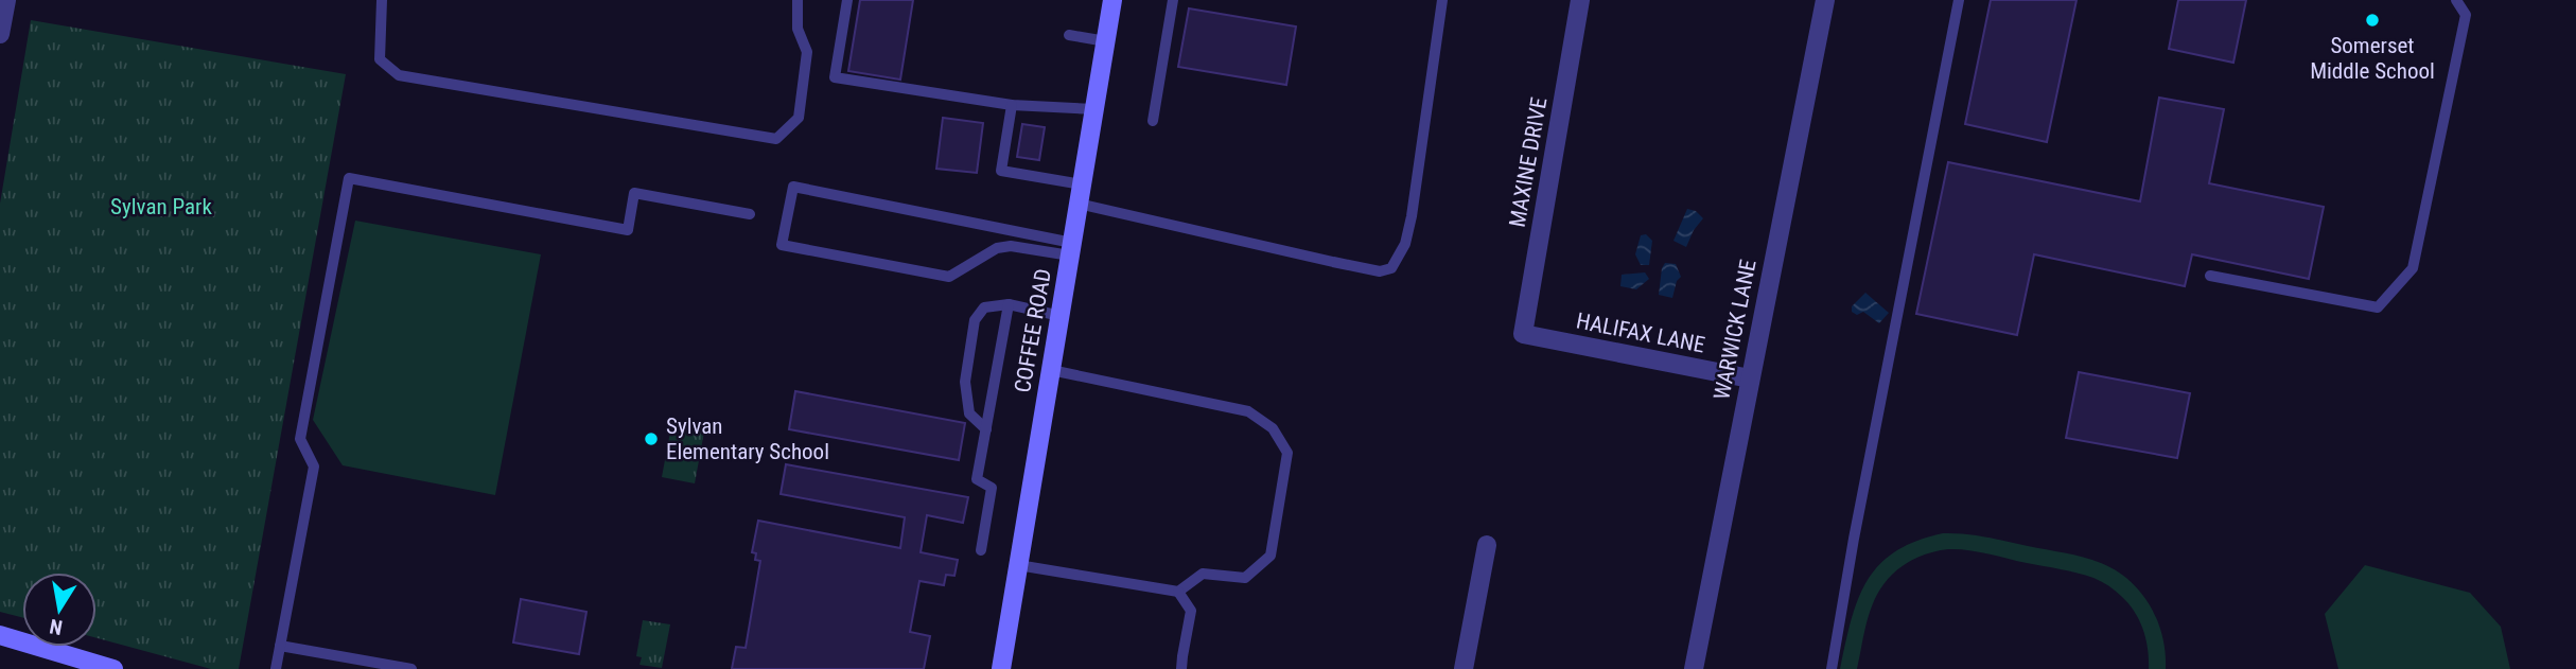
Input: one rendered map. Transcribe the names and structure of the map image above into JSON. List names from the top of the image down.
{
  "streets": {
    "main road": ["COFFEE ROAD"],
    "street": ["MAXINE DRIVE", "WARWICK LANE", "HALIFAX LANE"]
  },
  "crossings": [
    ["MAXINE DRIVE", "HALIFAX LANE"],
    ["WARWICK LANE", "HALIFAX LANE"]
  ],
  "parks": ["Sylvan Park"],
  "places": ["Somerset Middle School", "Sylvan Elementary School"],
  "north": "bottom"
}
